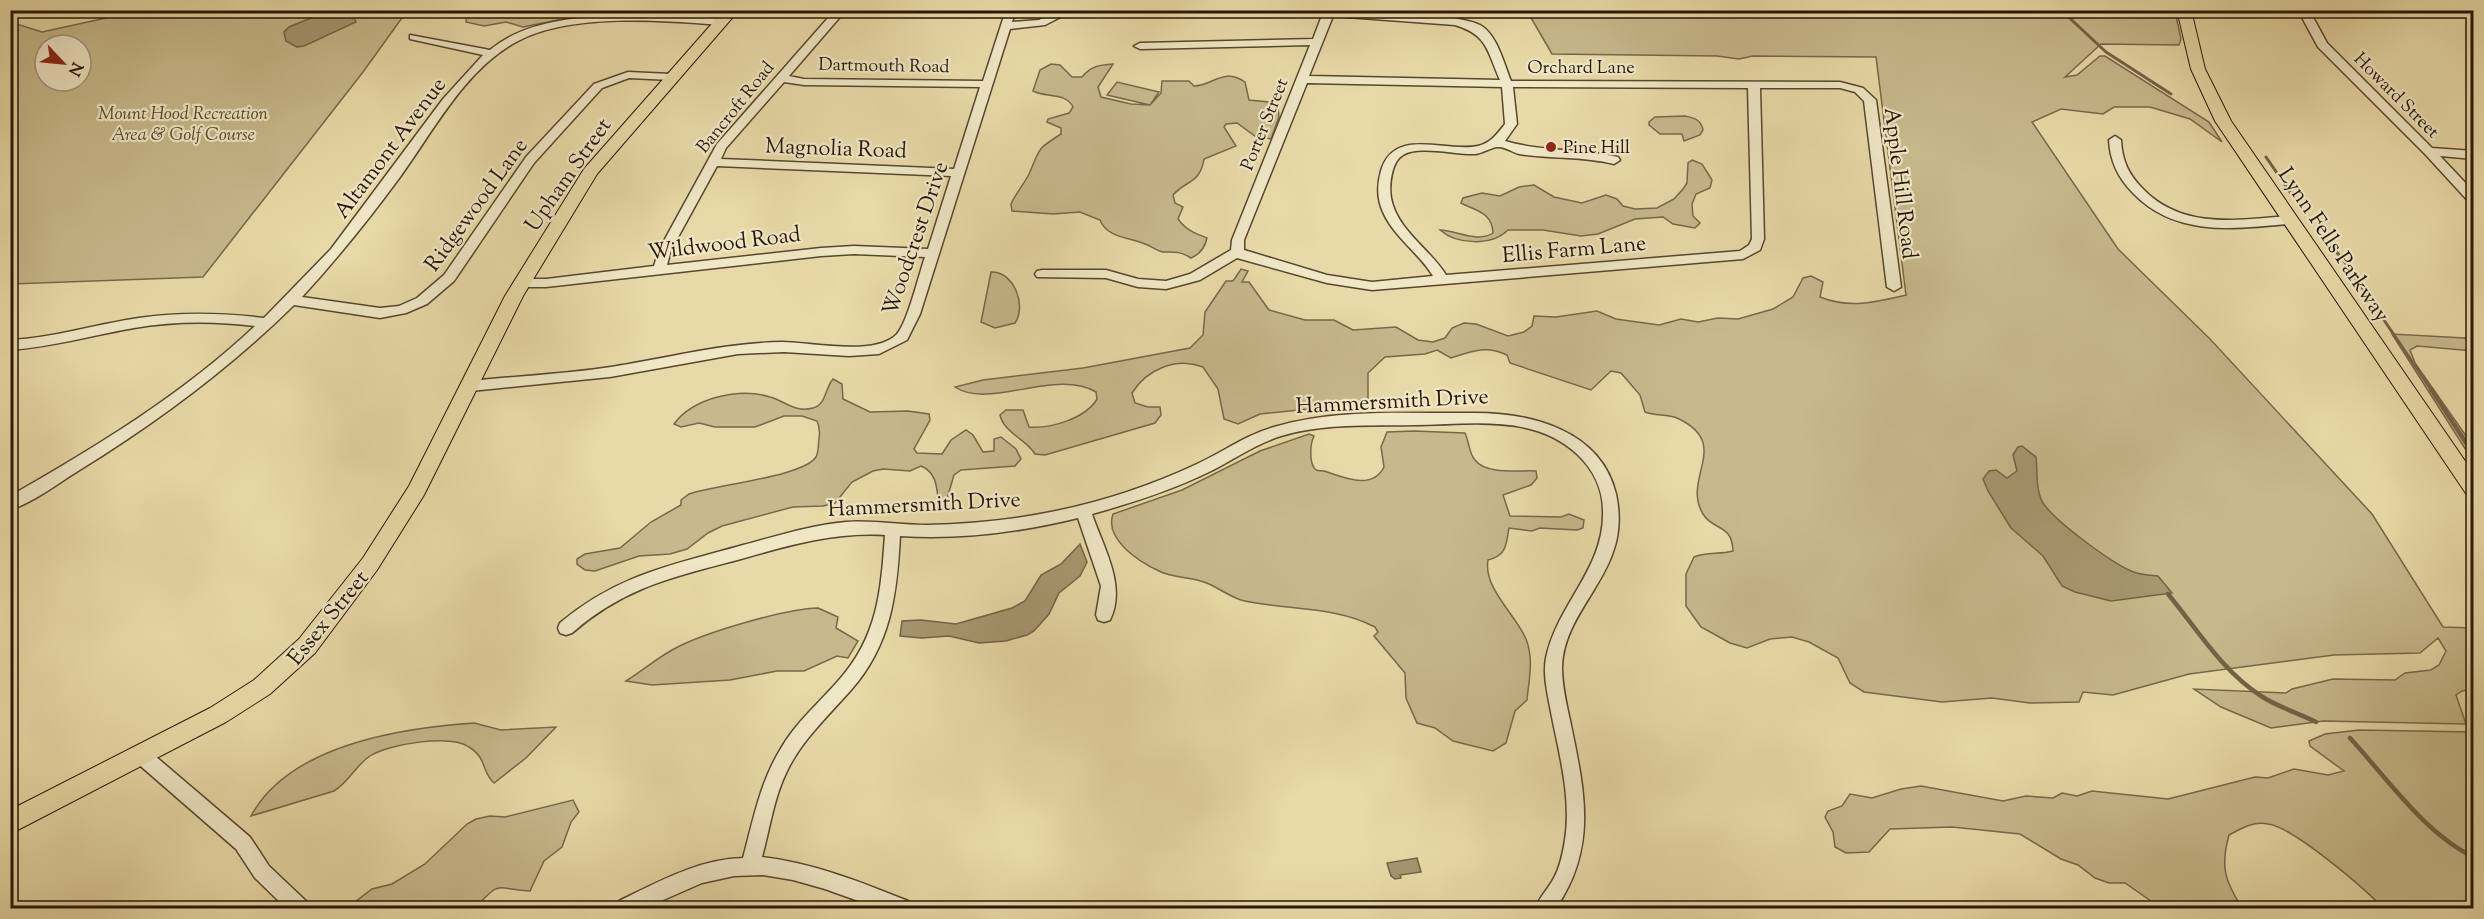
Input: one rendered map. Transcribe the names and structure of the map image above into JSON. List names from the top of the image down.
{
  "streets": {
    "main road": ["Upham Street", "Lynn Fells Parkway", "Essex Street"],
    "street": [
      "Dartmouth Road",
      "Orchard Lane",
      "Howard Street",
      "Bancroft Road",
      "Porter Street",
      "Altamont Avenue",
      "Magnolia Road",
      "Apple Hill Road",
      "Ridgewood Lane",
      "Woodcrest Drive",
      "Wildwood Road",
      "Ellis Farm Lane",
      "Hammersmith Drive"
    ]
  },
  "crossings": [
    ["Dartmouth Road", "Bancroft Road"],
    ["Dartmouth Road", "Woodcrest Drive"],
    ["Orchard Lane", "Porter Street"],
    ["Orchard Lane", "Apple Hill Road"],
    ["Orchard Lane", "Ellis Farm Lane"],
    ["Bancroft Road", "Magnolia Road"],
    ["Bancroft Road", "Wildwood Road"],
    ["Porter Street", "Ellis Farm Lane"],
    ["Altamont Avenue", "Upham Street"],
    ["Altamont Avenue", "Ridgewood Lane"],
    ["Magnolia Road", "Woodcrest Drive"],
    ["Upham Street", "Ridgewood Lane"],
    ["Upham Street", "Woodcrest Drive"],
    ["Upham Street", "Wildwood Road"],
    ["Upham Street", "Essex Street"],
    ["Woodcrest Drive", "Wildwood Road"],
    ["Woodcrest Drive", "Essex Street"]
  ],
  "parks": ["Mount Hood Recreation Area & Golf Course"],
  "places": ["Pine Hill"],
  "north": "bottom right"
}
